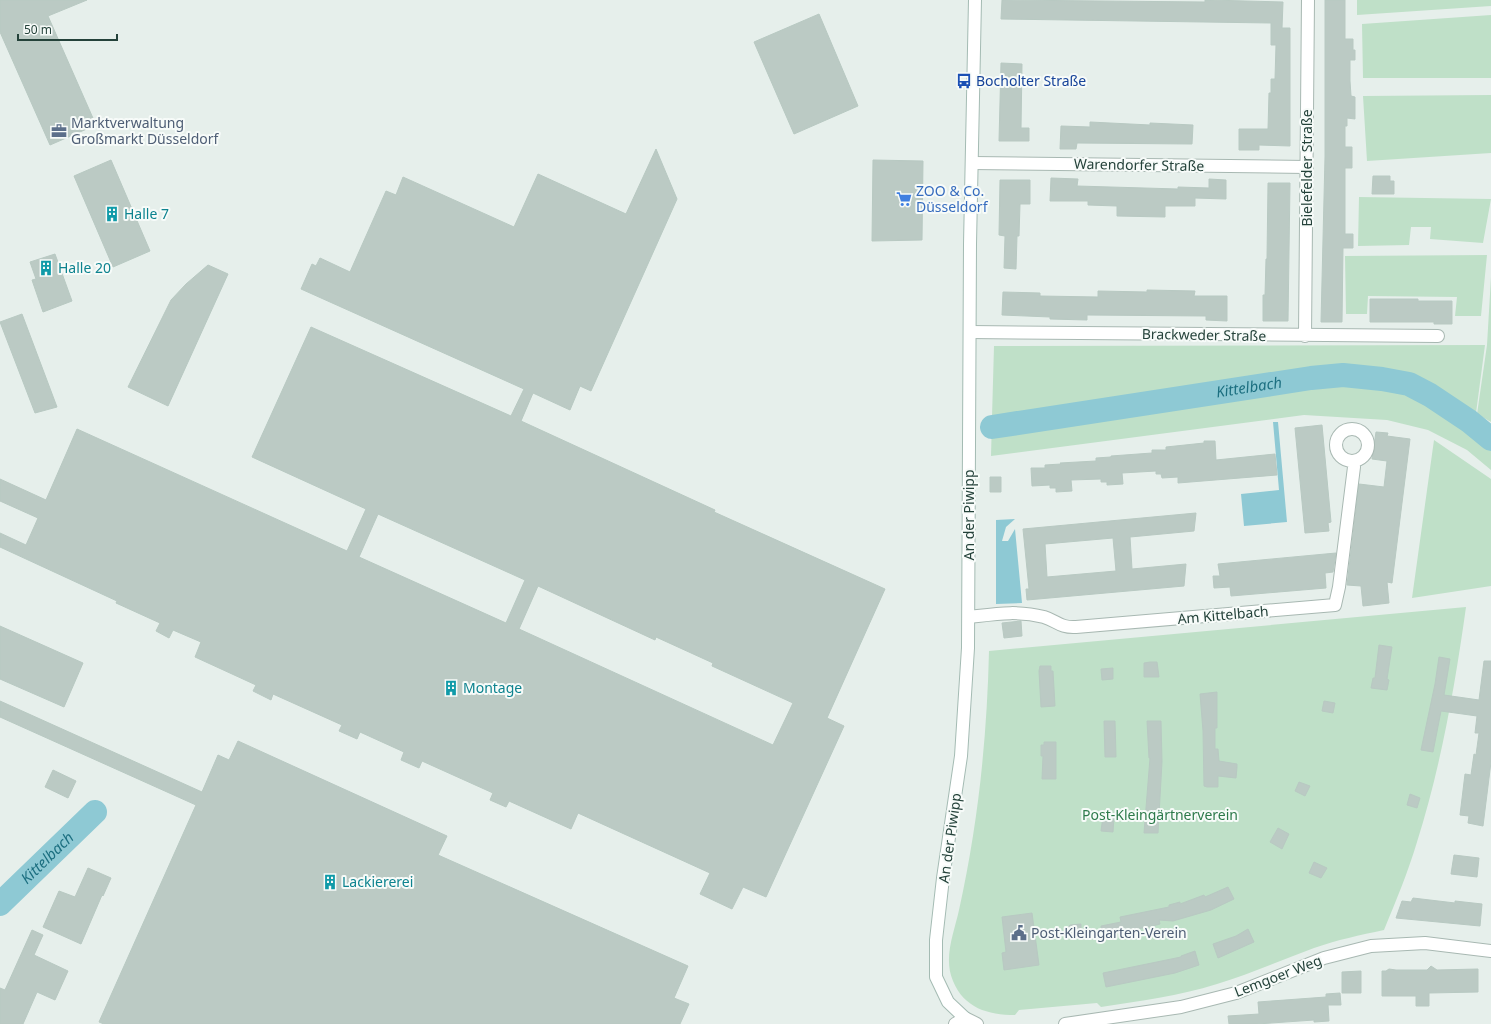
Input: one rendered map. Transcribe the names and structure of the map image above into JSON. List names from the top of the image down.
{
  "streets": {
    "street": [
      "Warendorfer Straße",
      "Bielefelder Straße",
      "Brackweder Straße",
      "An der Piwipp",
      "Am Kittelbach",
      "Lemgoer Weg"
    ]
  },
  "crossings": [
    ["Warendorfer Straße", "Bielefelder Straße"],
    ["Warendorfer Straße", "An der Piwipp"],
    ["Bielefelder Straße", "Brackweder Straße"],
    ["Brackweder Straße", "An der Piwipp"],
    ["An der Piwipp", "Am Kittelbach"]
  ],
  "water": ["Kittelbach"],
  "parks": ["Post-Kleingärtnerverein"],
  "places": {
    "bus stop": ["Bocholter Straße"],
    "office": ["Marktverwaltung Großmarkt Düsseldorf"],
    "supermarket": ["ZOO & Co. Düsseldorf"],
    "building": [
      "Halle 7",
      "Halle 20",
      "Montage",
      "Lackiererei"
    ],
    "public building": ["Post-Kleingarten-Verein"]
  },
  "scale_bar": "50 m"
}
